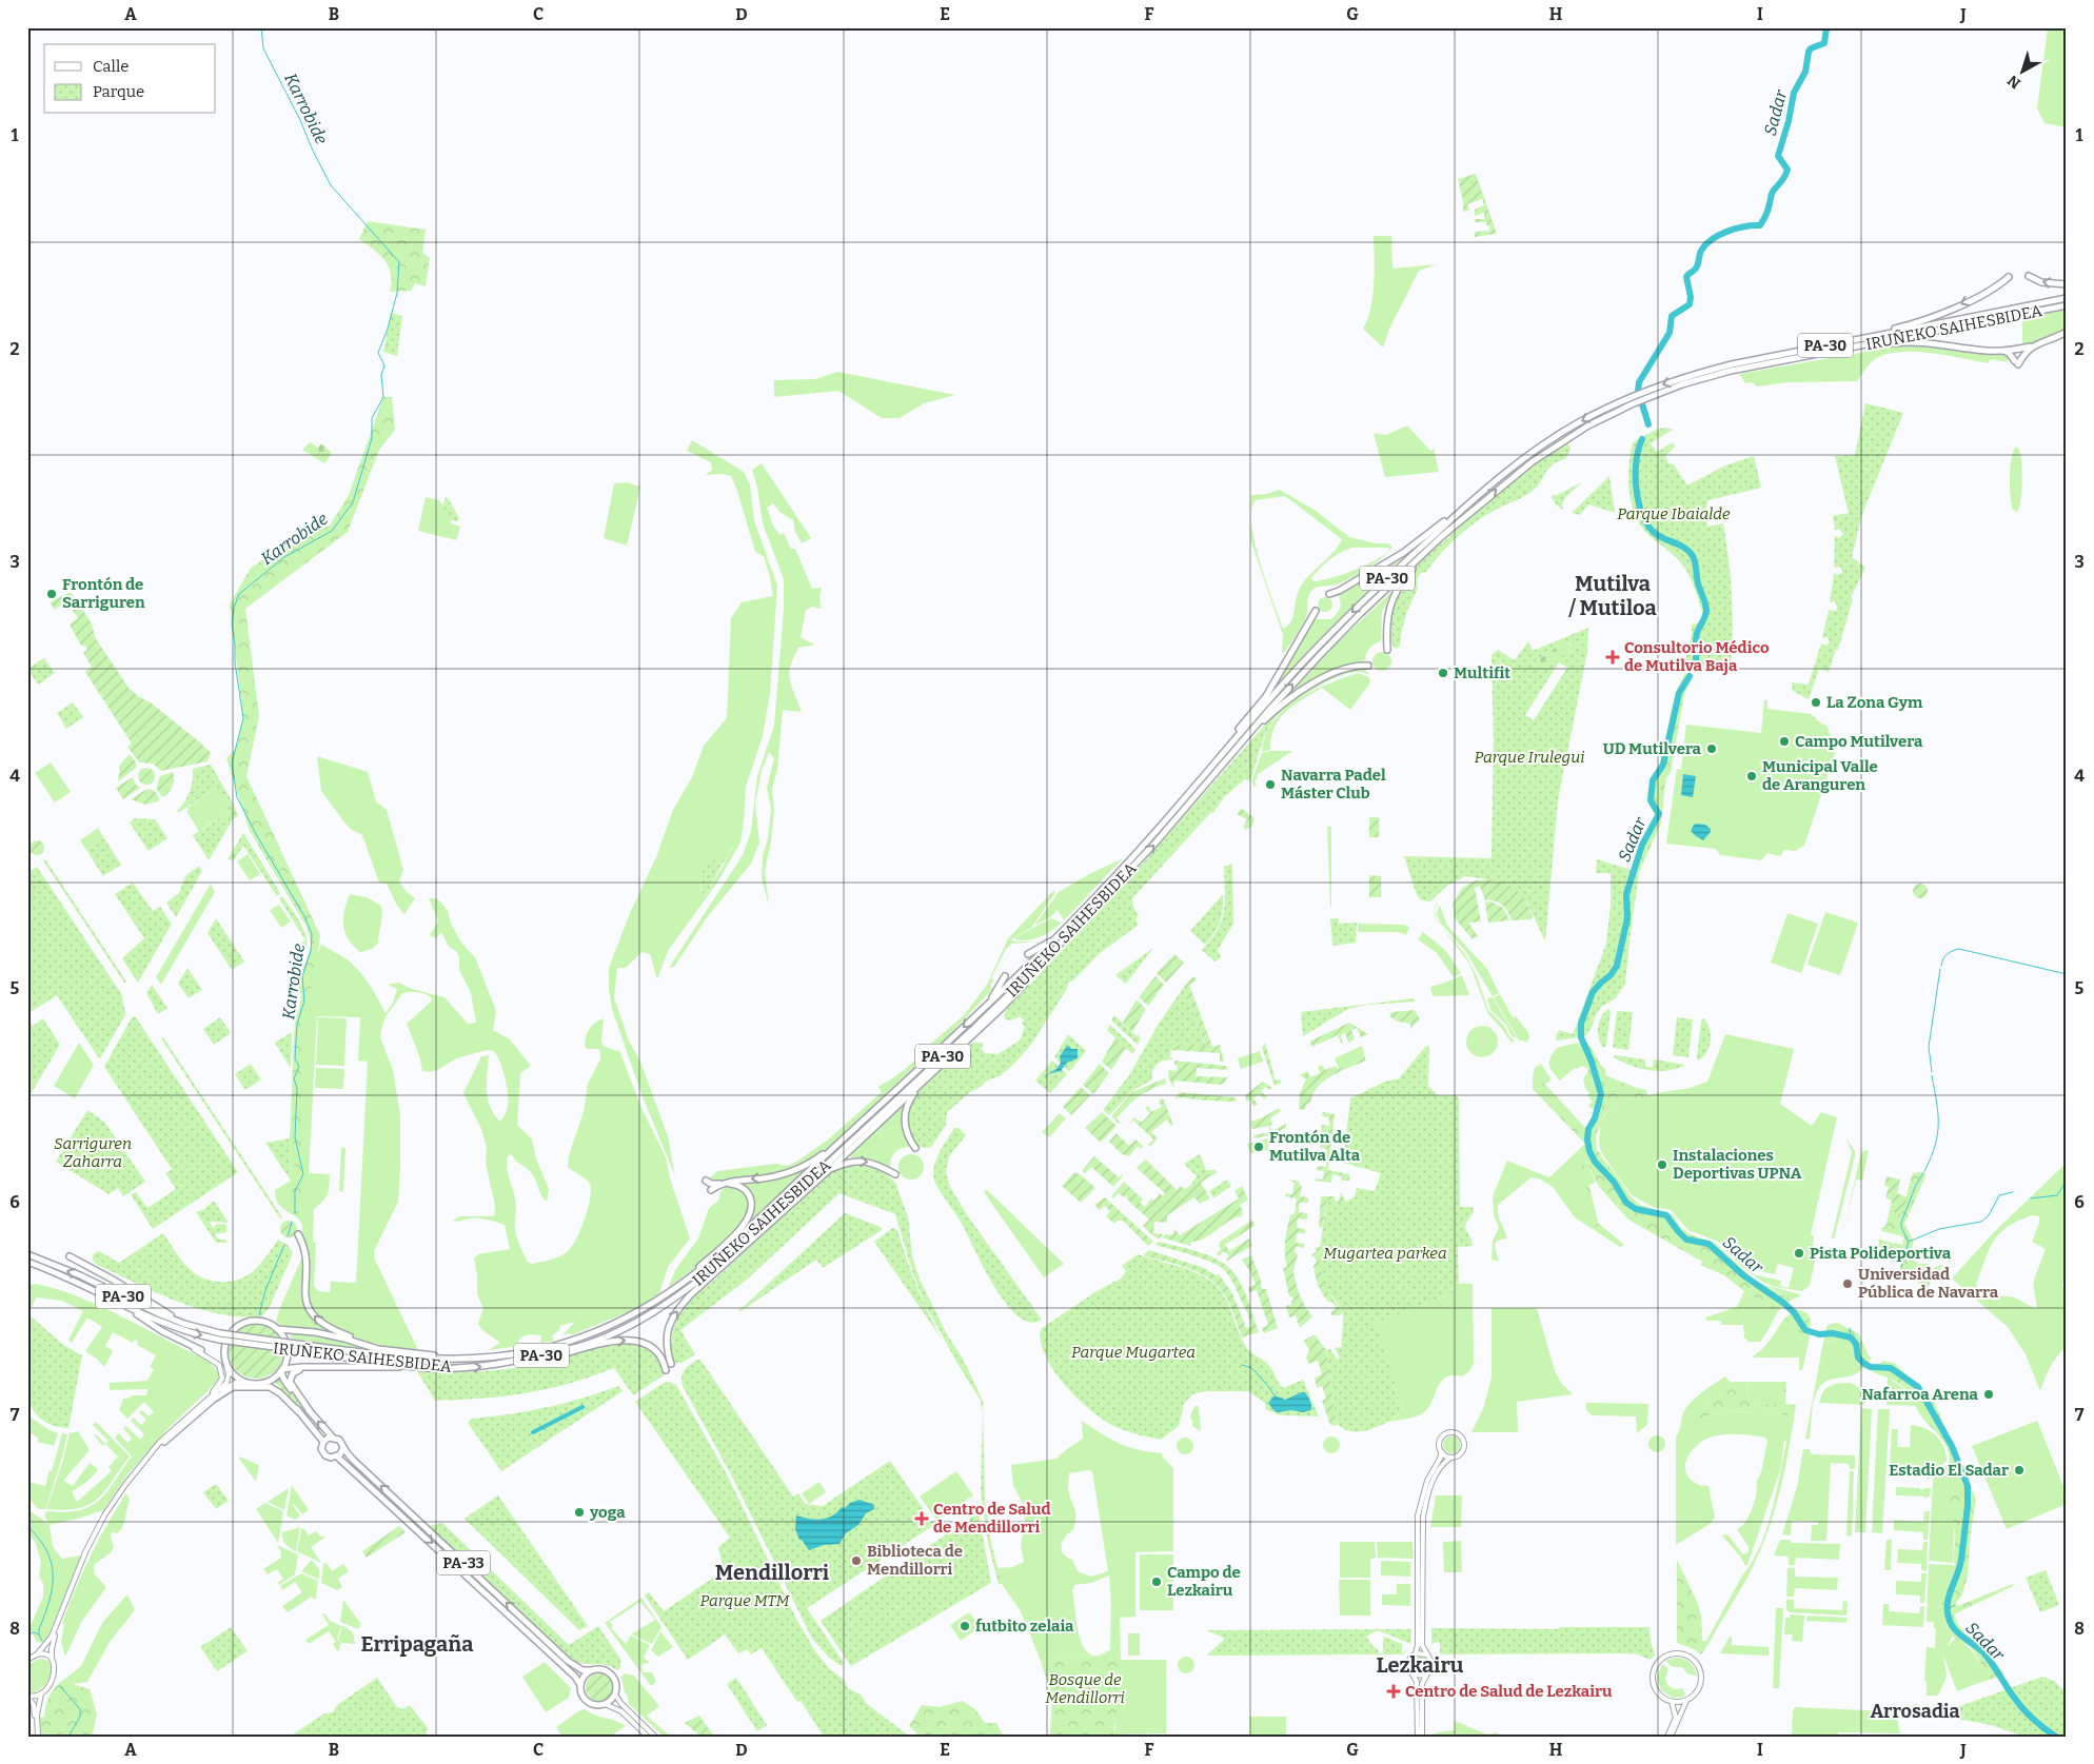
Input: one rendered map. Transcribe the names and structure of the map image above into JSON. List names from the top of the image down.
{
  "streets": {
    "highway": ["IRUÑEKO SAIHESBIDEA", "PA-30", "PA-33"]
  },
  "districts": [
    "Mutilva / Mutiloa",
    "Mendillorri",
    "Erripagaña",
    "Lezkairu",
    "Arrosadia"
  ],
  "water": ["Karrobide", "Sadar"],
  "parks": [
    "Parque Ibaialde",
    "Parque Irulegui",
    "Sarriguren Zaharra",
    "Mugartea parkea",
    "Parque Mugartea",
    "Parque MTM",
    "Bosque de Mendillorri"
  ],
  "places": {
    "other": [
      "Frontón de Sarriguren",
      "Multifit",
      "La Zona Gym",
      "Campo Mutilvera",
      "UD Mutilvera",
      "Municipal Valle de Aranguren",
      "Navarra Padel Máster Club",
      "Frontón de Mutilva Alta",
      "Instalaciones Deportivas UPNA",
      "Pista Polideportiva",
      "Universidad Pública de Navarra",
      "Nafarroa Arena",
      "Estadio El Sadar",
      "yoga",
      "Biblioteca de Mendillorri",
      "Campo de Lezkairu",
      "futbito zelaia"
    ],
    "health": ["Consultorio Médico de Mutilva Baja", "Centro de Salud de Mendillorri", "Centro de Salud de Lezkairu"]
  },
  "legend": ["Calle", "Parque"],
  "north": "bottom left",
  "grid": {
    "columns": [
      "A",
      "B",
      "C",
      "D",
      "E",
      "F",
      "G",
      "H",
      "I",
      "J"
    ],
    "rows": [
      "1",
      "2",
      "3",
      "4",
      "5",
      "6",
      "7",
      "8"
    ]
  }
}
